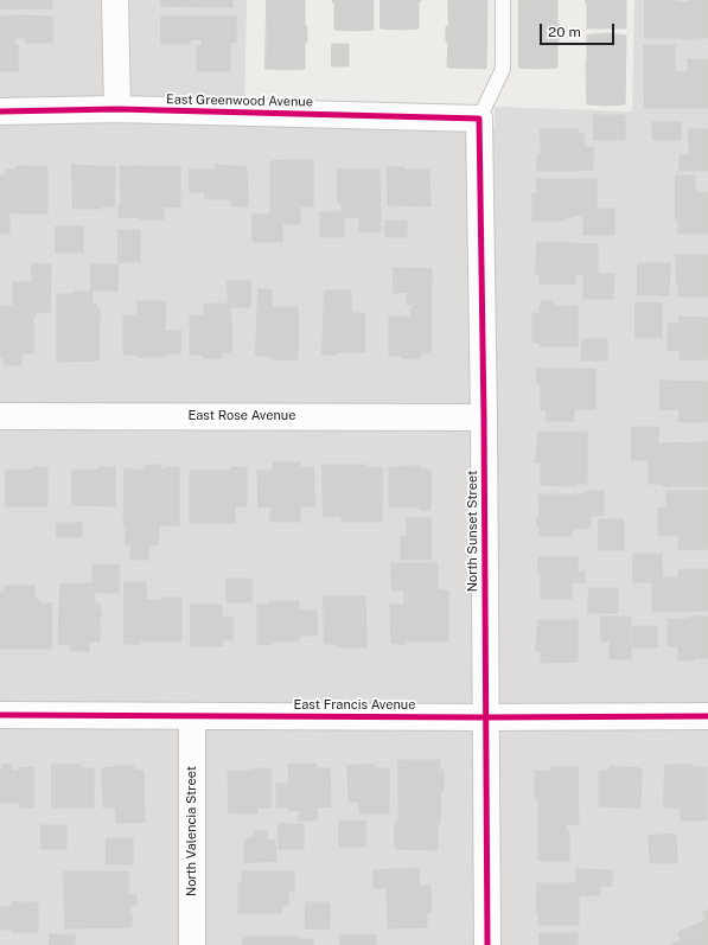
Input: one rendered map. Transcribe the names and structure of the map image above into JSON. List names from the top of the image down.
{
  "streets": {
    "street": [
      "East Greenwood Avenue",
      "East Rose Avenue",
      "North Sunset Street",
      "East Francis Avenue",
      "North Valencia Street"
    ]
  },
  "crossings": [
    ["East Greenwood Avenue", "North Sunset Street"],
    ["East Rose Avenue", "North Sunset Street"],
    ["North Sunset Street", "East Francis Avenue"],
    ["East Francis Avenue", "North Valencia Street"]
  ],
  "scale_bar": "20 m"
}
